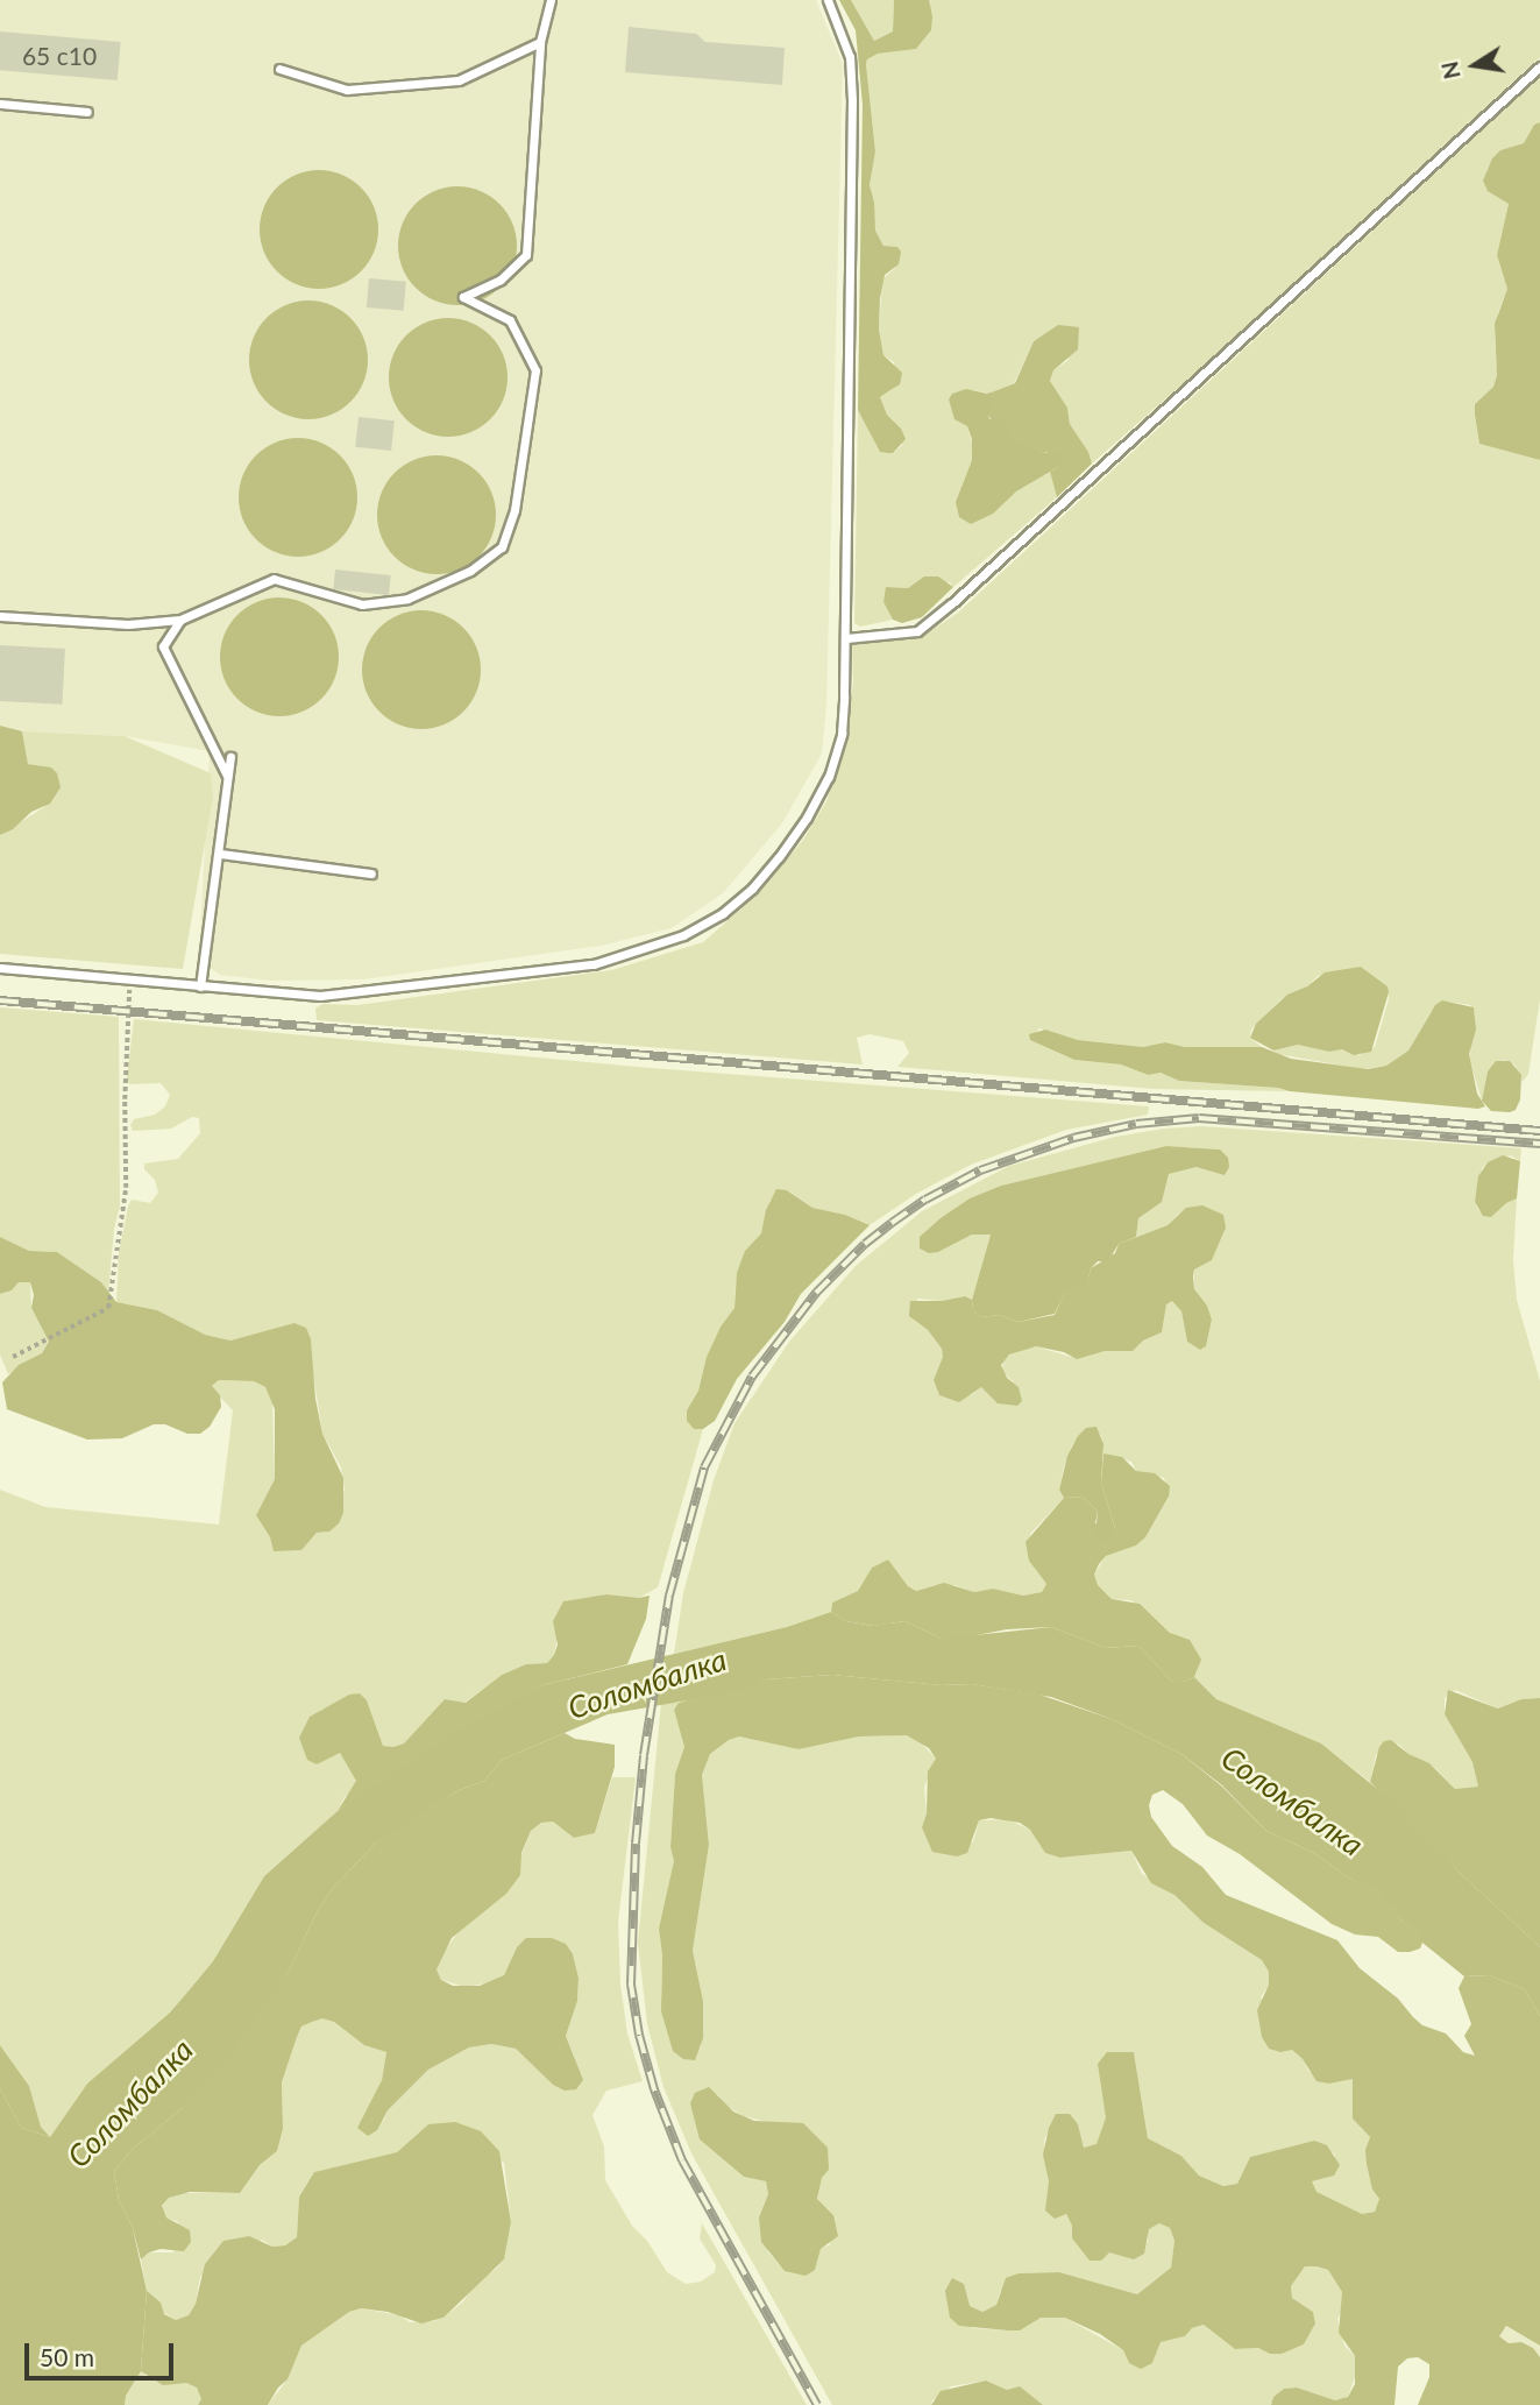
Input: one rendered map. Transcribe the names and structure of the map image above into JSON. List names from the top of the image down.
{
  "water": ["Соломбалка"],
  "house_numbers": ["65 с10"],
  "scale_bar": "50 m",
  "north": "left"
}
